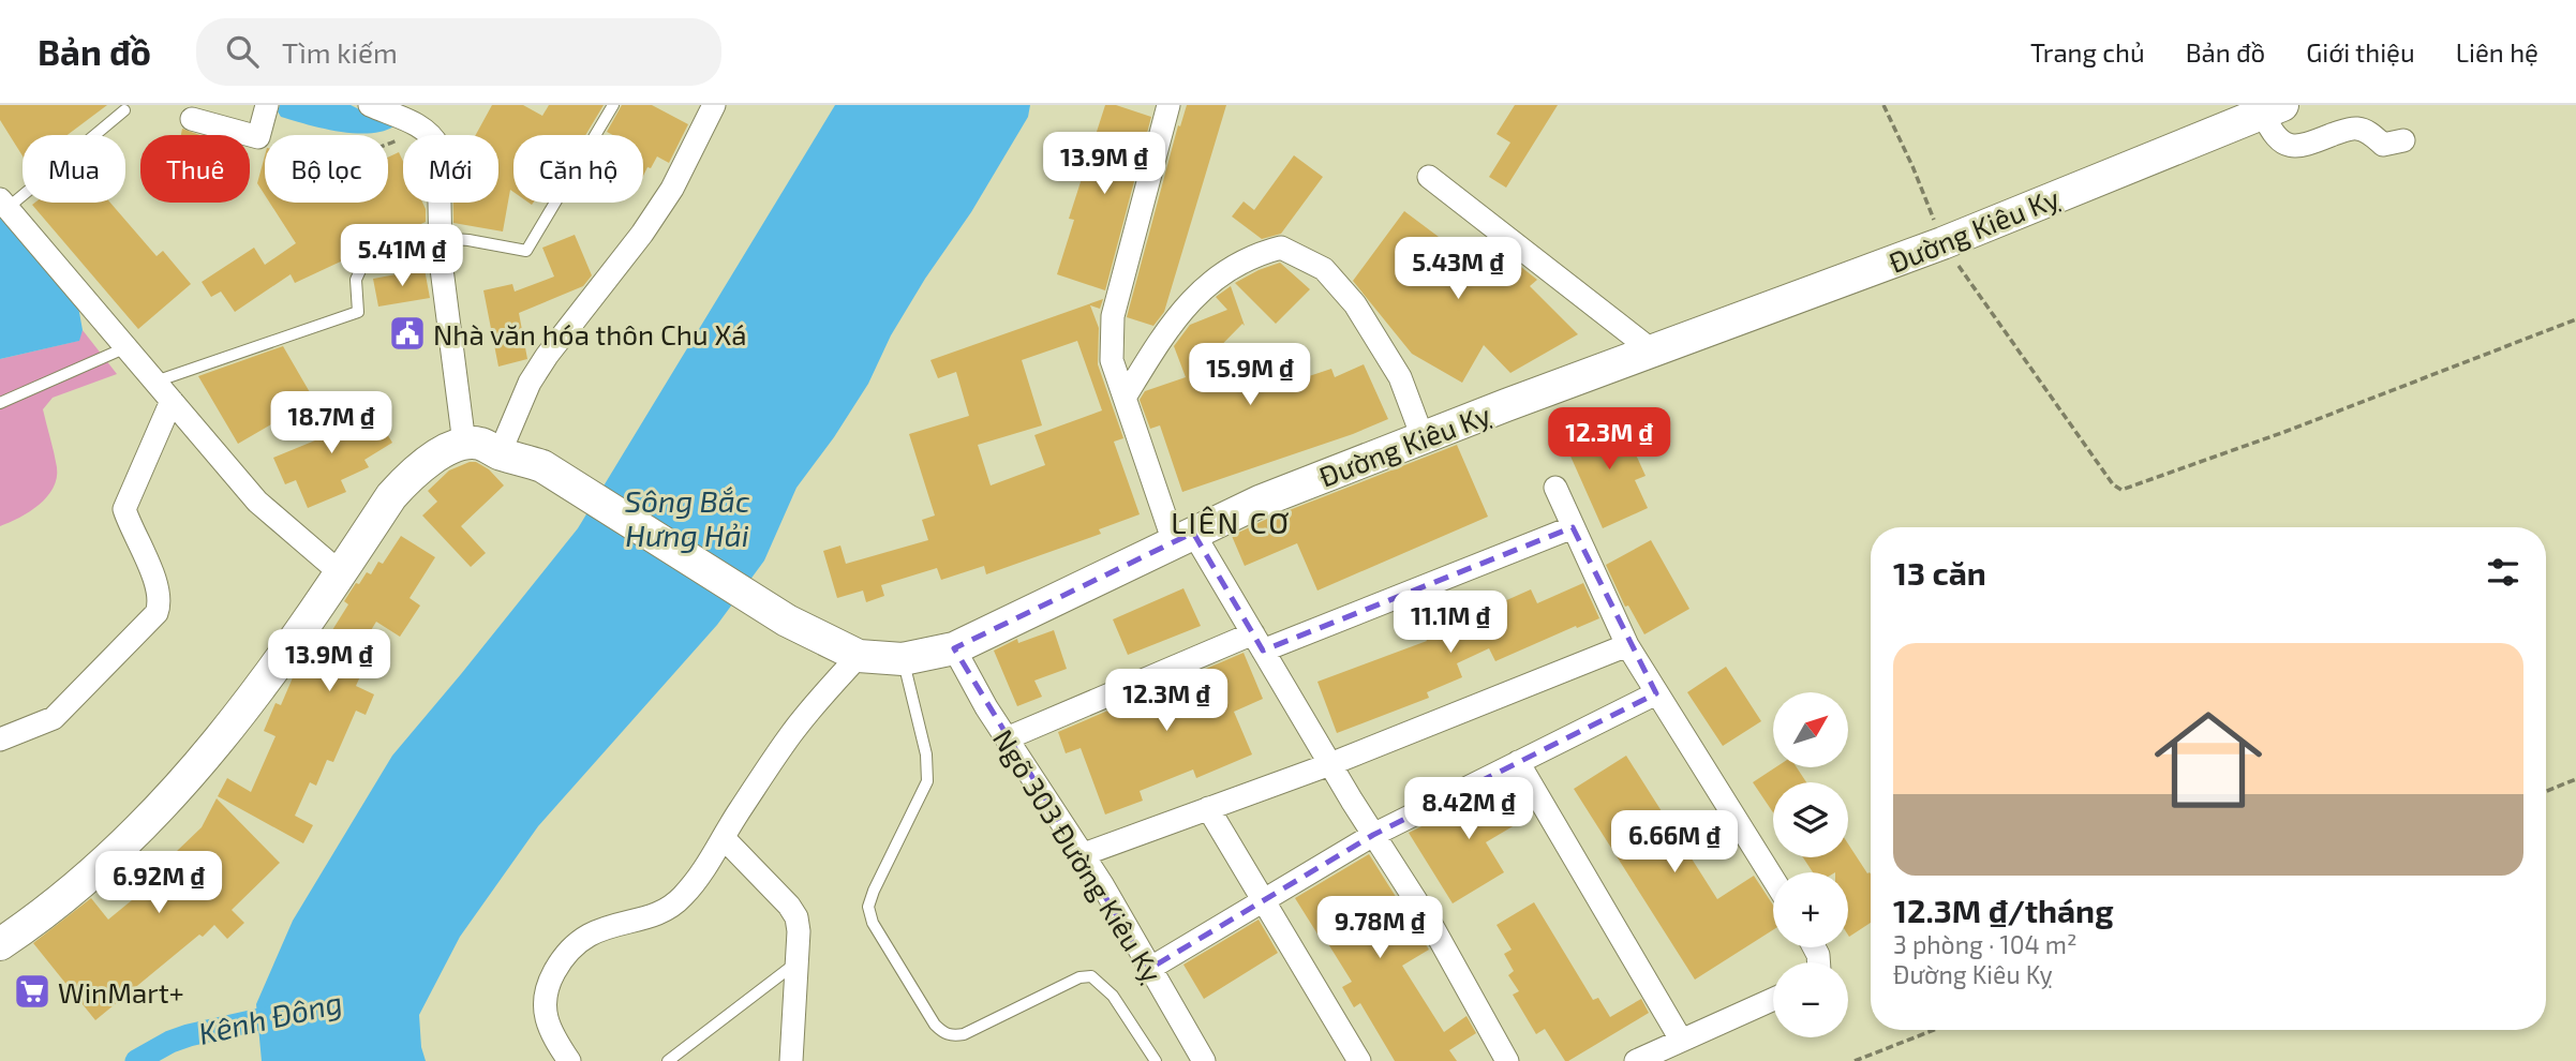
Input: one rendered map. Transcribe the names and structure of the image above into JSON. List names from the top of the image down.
{
  "streets": {
    "main road": ["Đường Kiêu Kỵ"],
    "street": ["Ngõ 303 Đường Kiêu Kỵ"]
  },
  "crossings": [
    ["Đường Kiêu Kỵ", "Ngõ 303 Đường Kiêu Kỵ"]
  ],
  "districts": ["LIÊN CƠ"],
  "water": ["Sông Bắc Hưng Hải", "Kênh Đông"],
  "places": {
    "public building": ["Nhà văn hóa thôn Chu Xá"],
    "supermarket": ["WinMart+"]
  },
  "north": "top right",
  "page": {
    "header": "Bản đồ",
    "search": "Tìm kiếm",
    "nav": [
      "Trang chủ",
      "Bản đồ",
      "Giới thiệu",
      "Liên hệ"
    ],
    "price": [
      "13.9M ₫",
      "5.41M ₫",
      "5.43M ₫",
      "15.9M ₫",
      "18.7M ₫",
      "12.3M ₫",
      "11.1M ₫",
      "13.9M ₫",
      "12.3M ₫",
      "8.42M ₫",
      "6.66M ₫",
      "6.92M ₫",
      "9.78M ₫"
    ],
    "chip": [
      "Mua",
      "Thuê",
      "Bộ lọc",
      "Mới",
      "Căn hộ"
    ],
    "heading": "13 căn",
    "list": [
      {
        "name": "12.3M ₫/tháng",
        "note": "3 phòng · 104 m² · Đường Kiêu Kỵ"
      }
    ],
    "map_buttons": ["+", "−"]
  }
}
